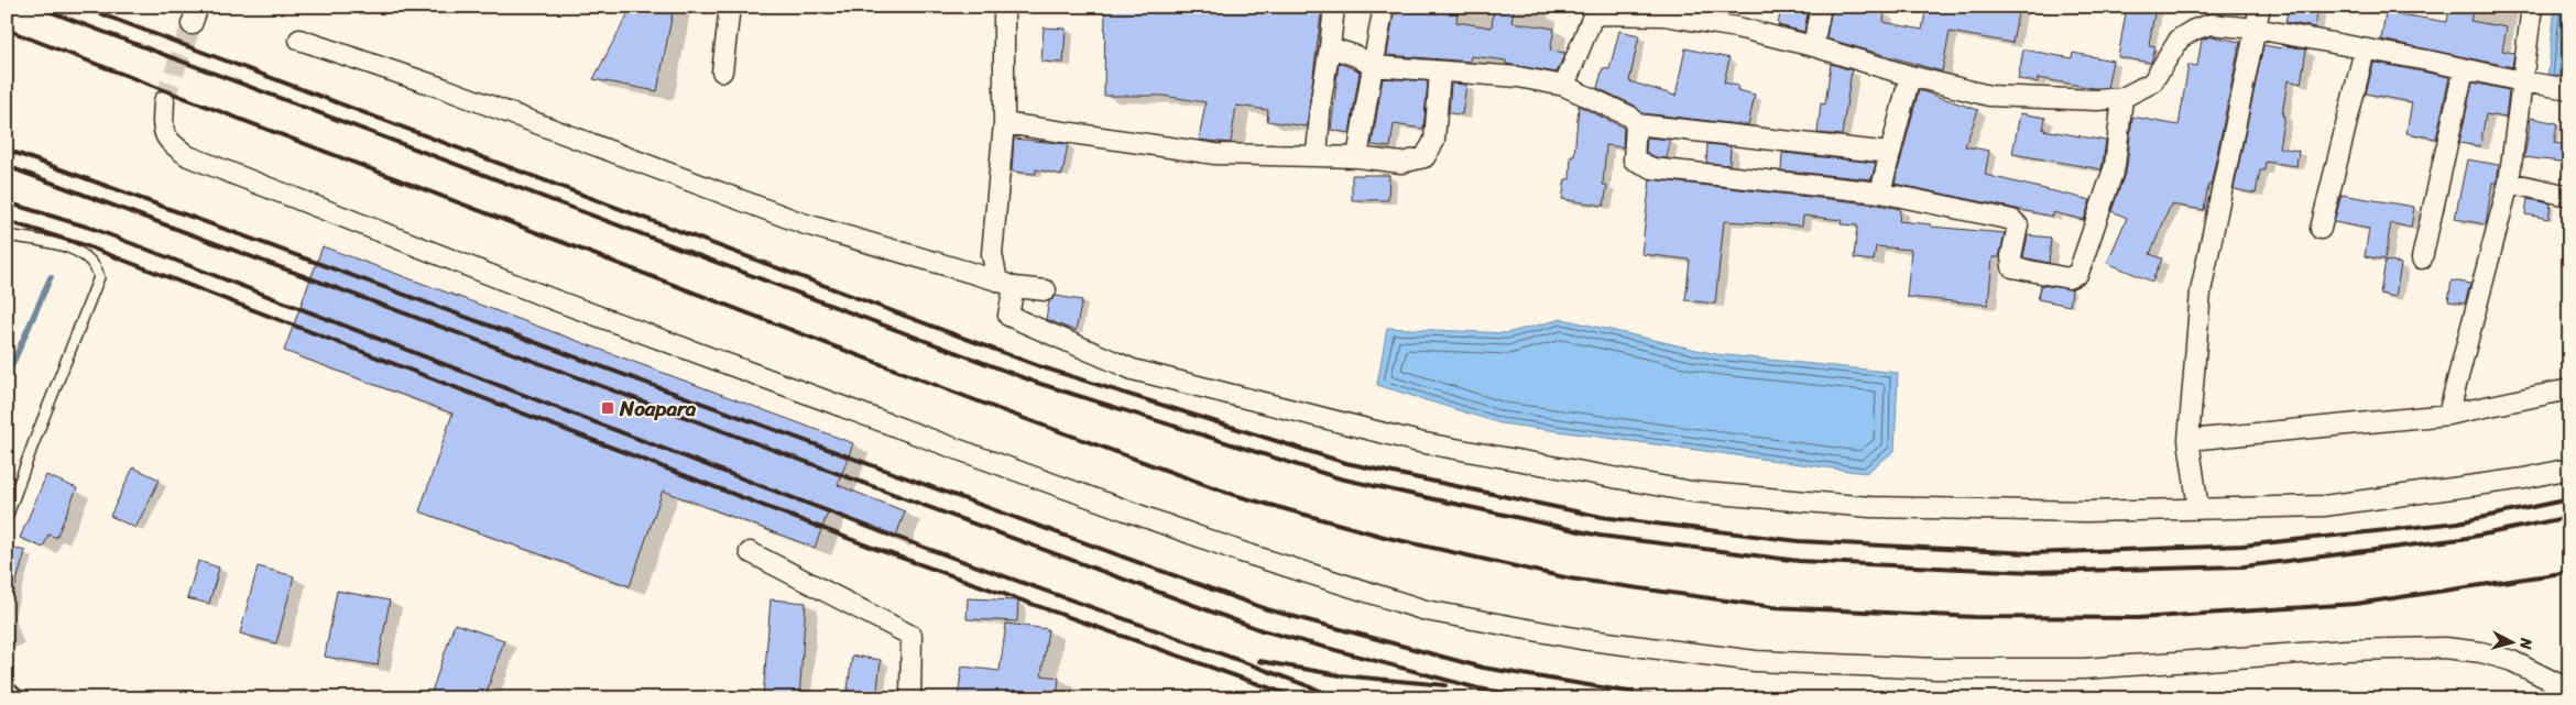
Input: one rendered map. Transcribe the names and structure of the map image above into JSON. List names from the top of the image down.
{
  "places": {
    "transit": ["Noapara"]
  },
  "north": "right"
}
